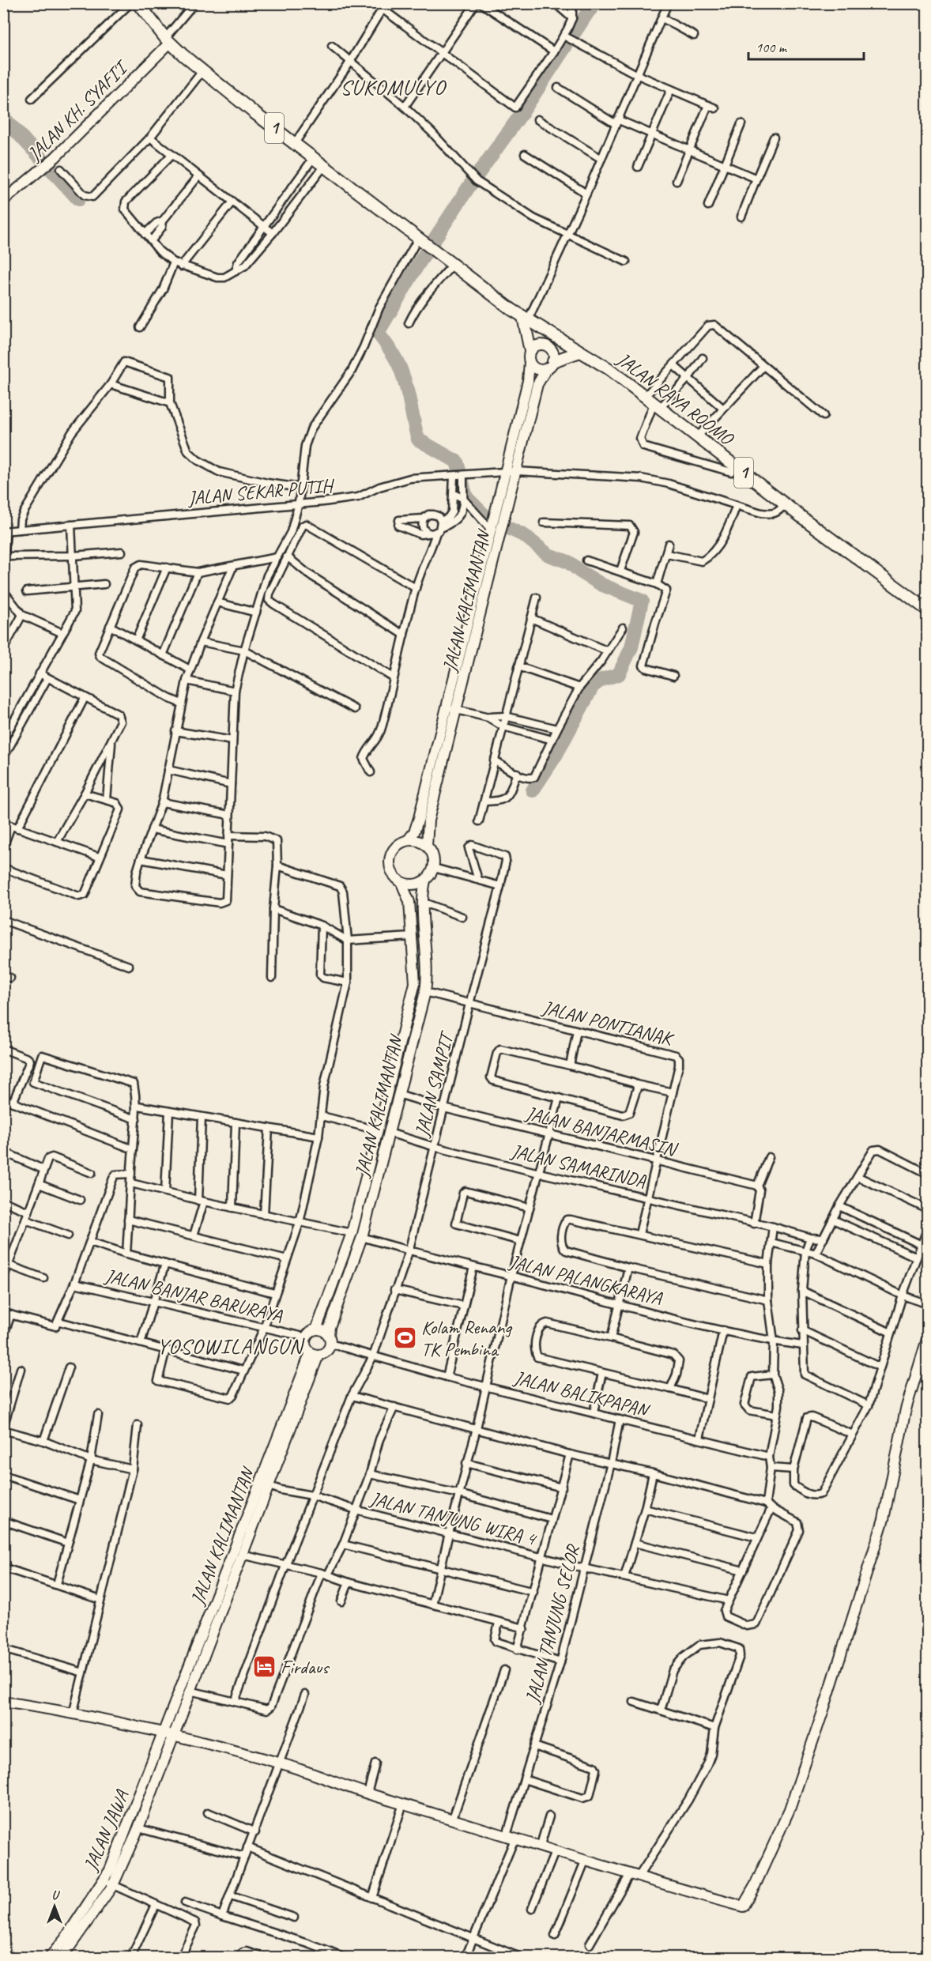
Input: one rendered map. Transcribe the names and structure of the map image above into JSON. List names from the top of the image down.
{
  "streets": {
    "highway": ["1", "JALAN RAYA ROOMO"],
    "main road": ["JALAN KH. SYAFI'I", "JALAN KALIMANTAN", "JALAN JAWA"],
    "street": [
      "JALAN SEKAR PUTIH",
      "JALAN PONTIANAK",
      "JALAN SAMPIT",
      "JALAN BANJARMASIN",
      "JALAN SAMARINDA",
      "JALAN PALANGKARAYA",
      "JALAN BANJAR BARURAYA",
      "JALAN BALIKPAPAN",
      "JALAN TANJUNG WIRA 4",
      "JALAN TANJUNG SELOR"
    ]
  },
  "crossings": [
    ["JALAN KH. SYAFI'I", "1"],
    ["1", "JALAN RAYA ROOMO"],
    ["1", "JALAN KALIMANTAN"],
    ["JALAN RAYA ROOMO", "JALAN SEKAR PUTIH"],
    ["JALAN RAYA ROOMO", "JALAN KALIMANTAN"],
    ["JALAN SEKAR PUTIH", "JALAN KALIMANTAN"],
    ["JALAN KALIMANTAN", "JALAN PONTIANAK"],
    ["JALAN KALIMANTAN", "JALAN BANJARMASIN"],
    ["JALAN KALIMANTAN", "JALAN SAMARINDA"],
    ["JALAN KALIMANTAN", "JALAN PALANGKARAYA"],
    ["JALAN KALIMANTAN", "JALAN BANJAR BARURAYA"],
    ["JALAN KALIMANTAN", "JALAN BALIKPAPAN"],
    ["JALAN KALIMANTAN", "JALAN TANJUNG WIRA 4"],
    ["JALAN KALIMANTAN", "JALAN JAWA"],
    ["JALAN PONTIANAK", "JALAN SAMPIT"],
    ["JALAN PONTIANAK", "JALAN BANJARMASIN"],
    ["JALAN PONTIANAK", "JALAN SAMARINDA"],
    ["JALAN SAMPIT", "JALAN BANJARMASIN"],
    ["JALAN SAMPIT", "JALAN SAMARINDA"],
    ["JALAN SAMPIT", "JALAN PALANGKARAYA"],
    ["JALAN SAMPIT", "JALAN BALIKPAPAN"],
    ["JALAN SAMPIT", "JALAN TANJUNG WIRA 4"],
    ["JALAN BANJAR BARURAYA", "JALAN BALIKPAPAN"],
    ["JALAN BALIKPAPAN", "JALAN TANJUNG SELOR"],
    ["JALAN TANJUNG WIRA 4", "JALAN TANJUNG SELOR"]
  ],
  "districts": ["SUKOMULYO", "YOSOWILANGUN"],
  "places": {
    "sports": ["Kolam Renang TK Pembina"],
    "hotel": ["Firdaus"]
  },
  "scale_bar": "100 m",
  "north": "top"
}
